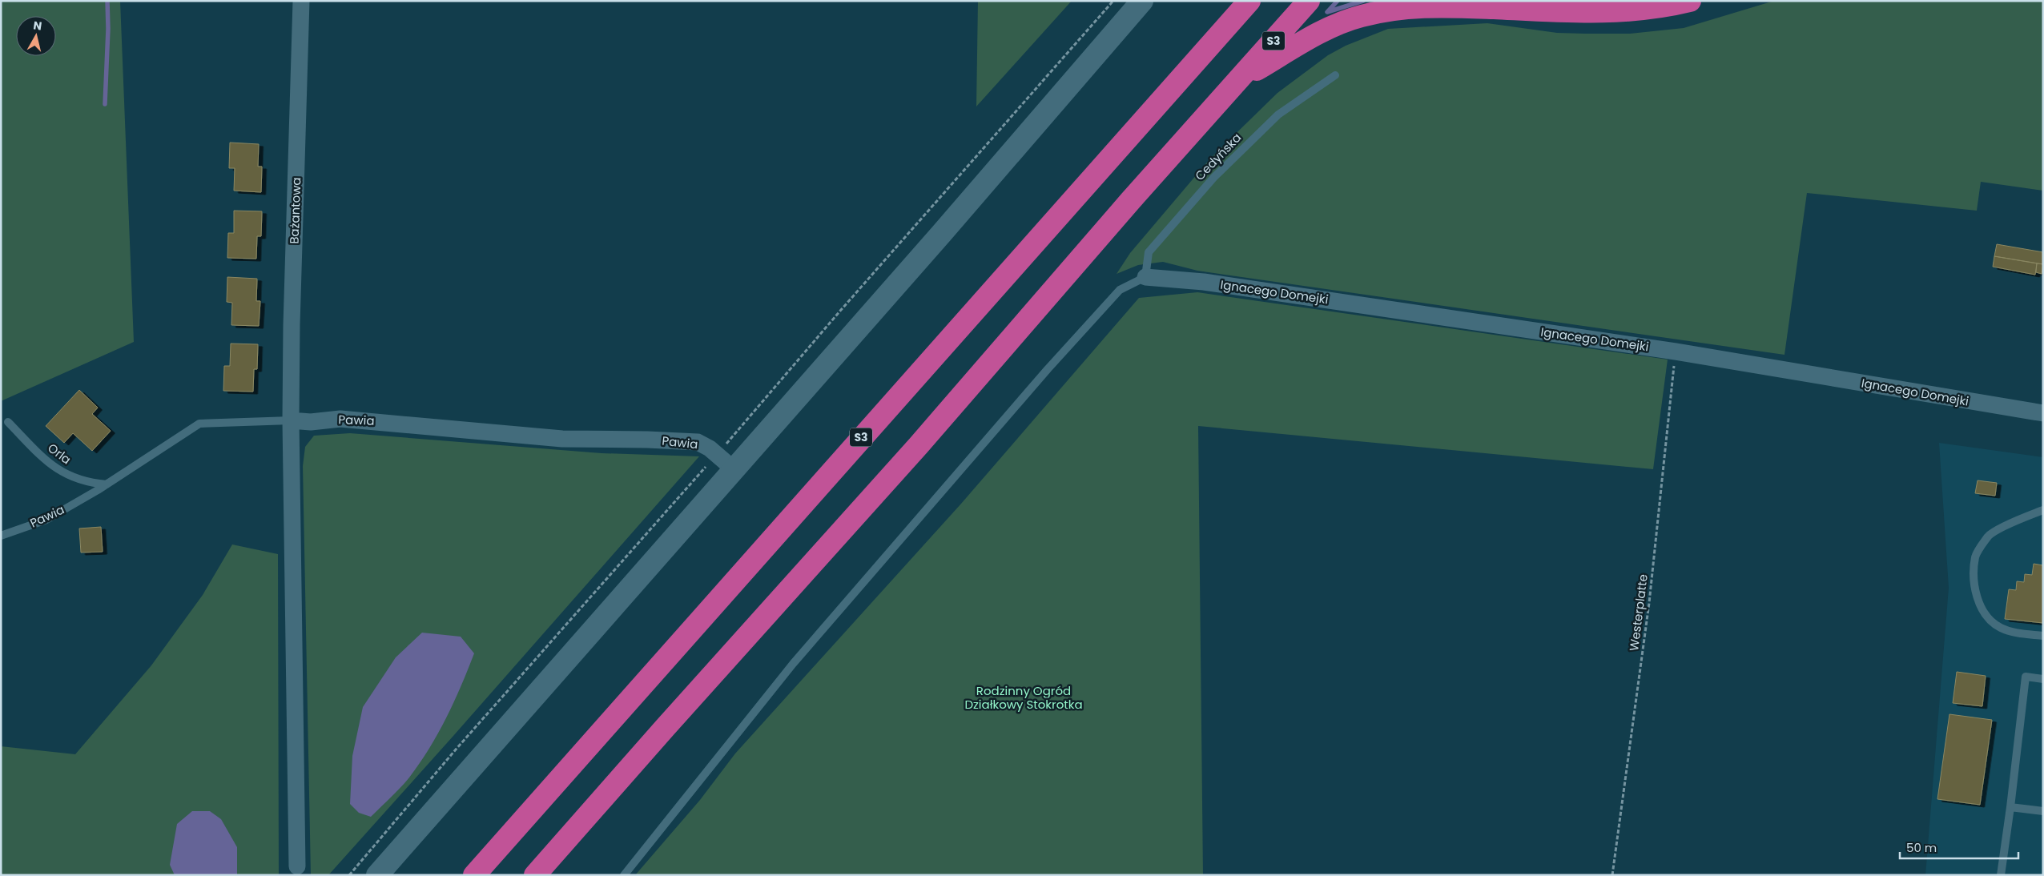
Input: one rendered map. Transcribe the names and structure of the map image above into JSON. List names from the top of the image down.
{
  "streets": {
    "highway": ["S3"],
    "street": ["Bażantowa", "Ignacego Domejki", "Pawia"],
    "lane": ["Cedyńska", "Orla"],
    "path": ["Westerplatte"]
  },
  "crossings": [
    ["Cedyńska", "Ignacego Domejki"],
    ["Bażantowa", "Pawia"],
    ["Ignacego Domejki", "Westerplatte"],
    ["Pawia", "Orla"]
  ],
  "parks": ["Rodzinny Ogród Działkowy Stokrotka"],
  "scale_bar": "50 m",
  "north": "top"
}
